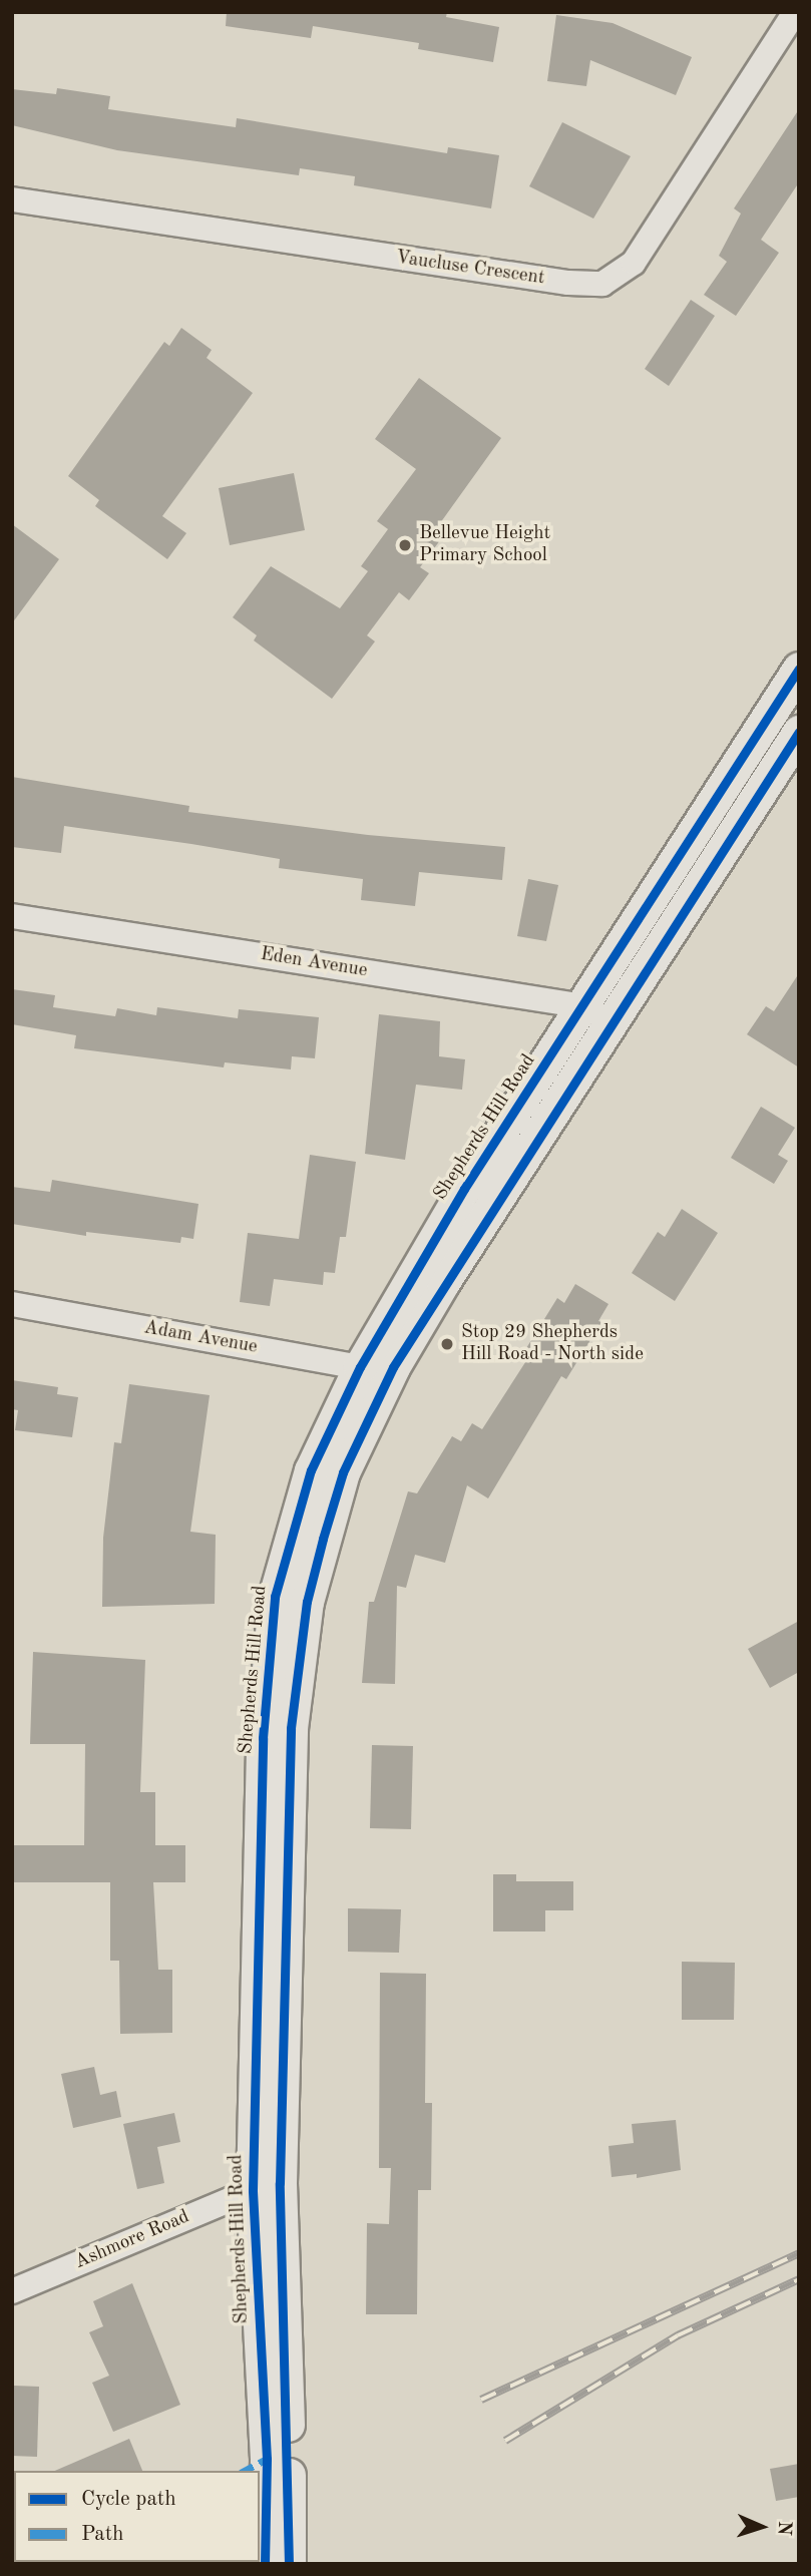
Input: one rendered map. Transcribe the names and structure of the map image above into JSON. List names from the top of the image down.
{
  "streets": {
    "main road": ["Shepherds Hill Road"],
    "street": [
      "Vaucluse Crescent",
      "Eden Avenue",
      "Adam Avenue",
      "Ashmore Road"
    ]
  },
  "crossings": [
    ["Eden Avenue", "Shepherds Hill Road"],
    ["Shepherds Hill Road", "Adam Avenue"],
    ["Shepherds Hill Road", "Ashmore Road"]
  ],
  "places": ["Bellevue Height Primary School", "Stop 29 Shepherds Hill Road - North side"],
  "legend": ["Cycle path", "Path"],
  "north": "right"
}
